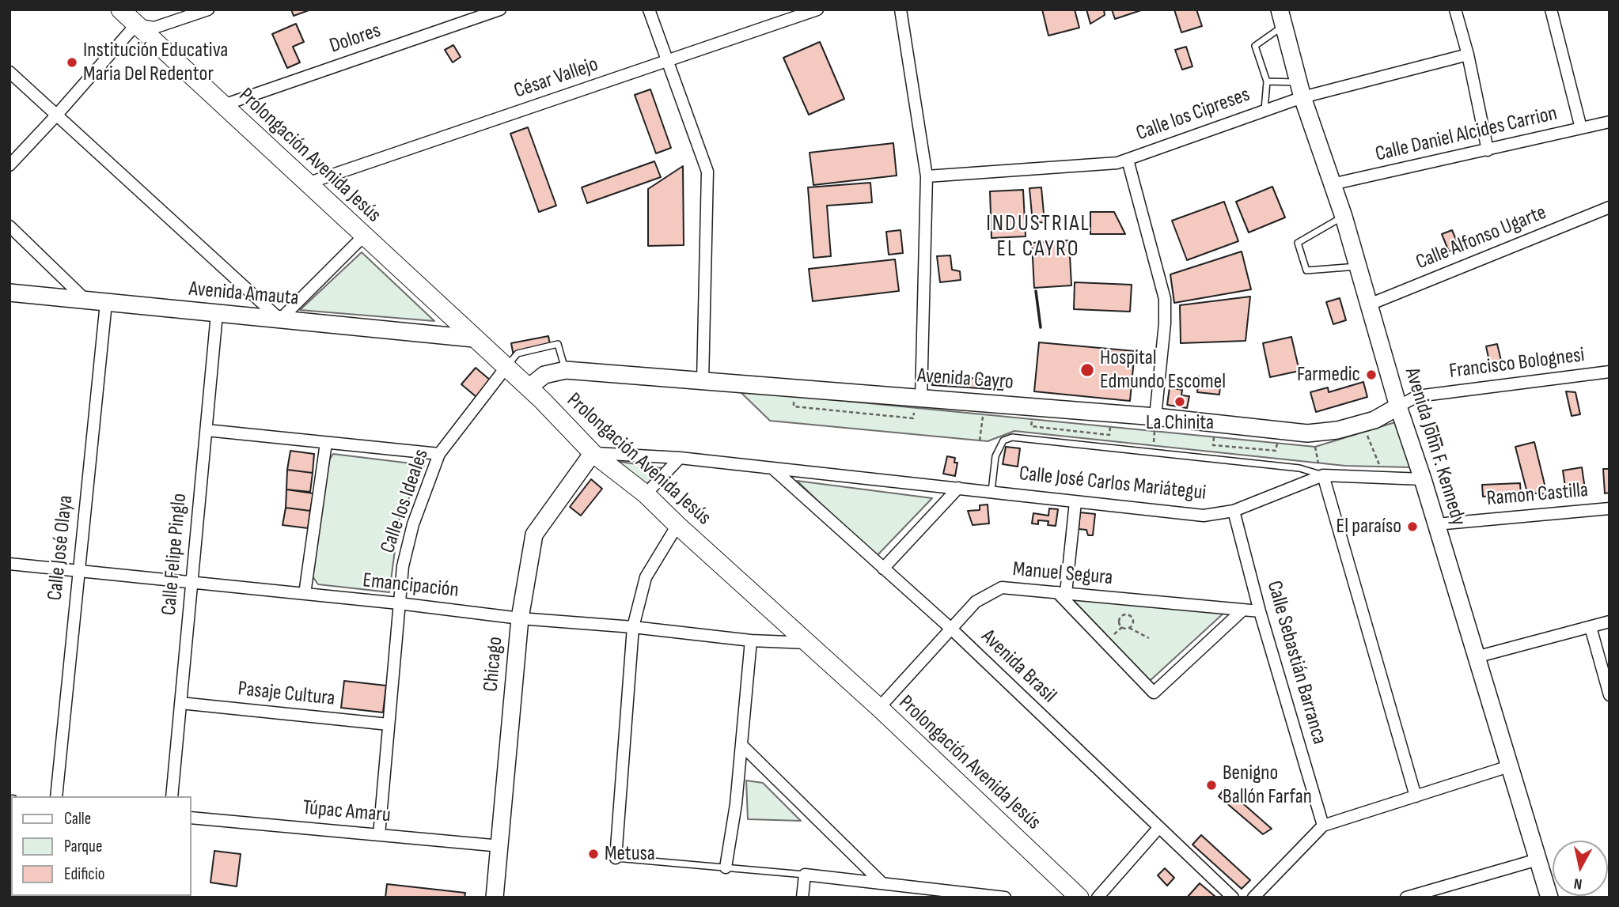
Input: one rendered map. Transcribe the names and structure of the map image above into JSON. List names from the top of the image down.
{
  "streets": {
    "main road": [
      "Prolongación Avenida Jesús",
      "Avenida Amauta",
      "Avenida Cayro",
      "Avenida John F. Kennedy",
      "Chicago"
    ],
    "street": [
      "Dolores",
      "César Vallejo",
      "Calle los Cipreses",
      "Calle Daniel Alcides Carrion",
      "Calle Alfonso Ugarte",
      "Francisco Bolognesi",
      "Calle José Carlos Mariátegui",
      "Ramon Castilla",
      "Calle los Ideales",
      "Calle José Olaya",
      "Calle Felipe Pinglo",
      "Manuel Segura",
      "Emancipación",
      "Calle Sebastián Barranca",
      "Avenida Brasil",
      "Pasaje Cultura",
      "Túpac Amaru"
    ]
  },
  "crossings": [
    ["Dolores", "Prolongación Avenida Jesús"],
    ["César Vallejo", "Prolongación Avenida Jesús"],
    ["Calle los Cipreses", "Avenida John F. Kennedy"],
    ["Calle Daniel Alcides Carrion", "Avenida John F. Kennedy"],
    ["Prolongación Avenida Jesús", "Avenida Amauta"],
    ["Prolongación Avenida Jesús", "Avenida Cayro"],
    ["Prolongación Avenida Jesús", "Calle José Carlos Mariátegui"],
    ["Prolongación Avenida Jesús", "Calle los Ideales"],
    ["Prolongación Avenida Jesús", "Manuel Segura"],
    ["Prolongación Avenida Jesús", "Emancipación"],
    ["Prolongación Avenida Jesús", "Chicago"],
    ["Calle Alfonso Ugarte", "Avenida John F. Kennedy"],
    ["Avenida Amauta", "Calle José Olaya"],
    ["Avenida Amauta", "Calle Felipe Pinglo"],
    ["Francisco Bolognesi", "Avenida Cayro"],
    ["Francisco Bolognesi", "Avenida John F. Kennedy"],
    ["Avenida Cayro", "Avenida John F. Kennedy"],
    ["Avenida John F. Kennedy", "Ramon Castilla"],
    ["Calle José Carlos Mariátegui", "Calle Sebastián Barranca"],
    ["Calle José Carlos Mariátegui", "Chicago"],
    ["Calle José Carlos Mariátegui", "Avenida Brasil"],
    ["Calle los Ideales", "Emancipación"],
    ["Calle los Ideales", "Pasaje Cultura"],
    ["Calle los Ideales", "Túpac Amaru"],
    ["Calle José Olaya", "Emancipación"],
    ["Calle Felipe Pinglo", "Emancipación"],
    ["Calle Felipe Pinglo", "Pasaje Cultura"],
    ["Manuel Segura", "Calle Sebastián Barranca"],
    ["Manuel Segura", "Avenida Brasil"],
    ["Emancipación", "Chicago"],
    ["Chicago", "Túpac Amaru"]
  ],
  "districts": ["INDUSTRIAL EL CAYRO"],
  "places": [
    "Institución Educativa Maria Del Redentor",
    "Hospital Edmundo Escomel",
    "Farmedic",
    "La Chinita",
    "El paraíso",
    "Benigno Ballón Farfan",
    "Metusa"
  ],
  "legend": ["Calle", "Parque", "Edificio"],
  "north": "bottom"
}
